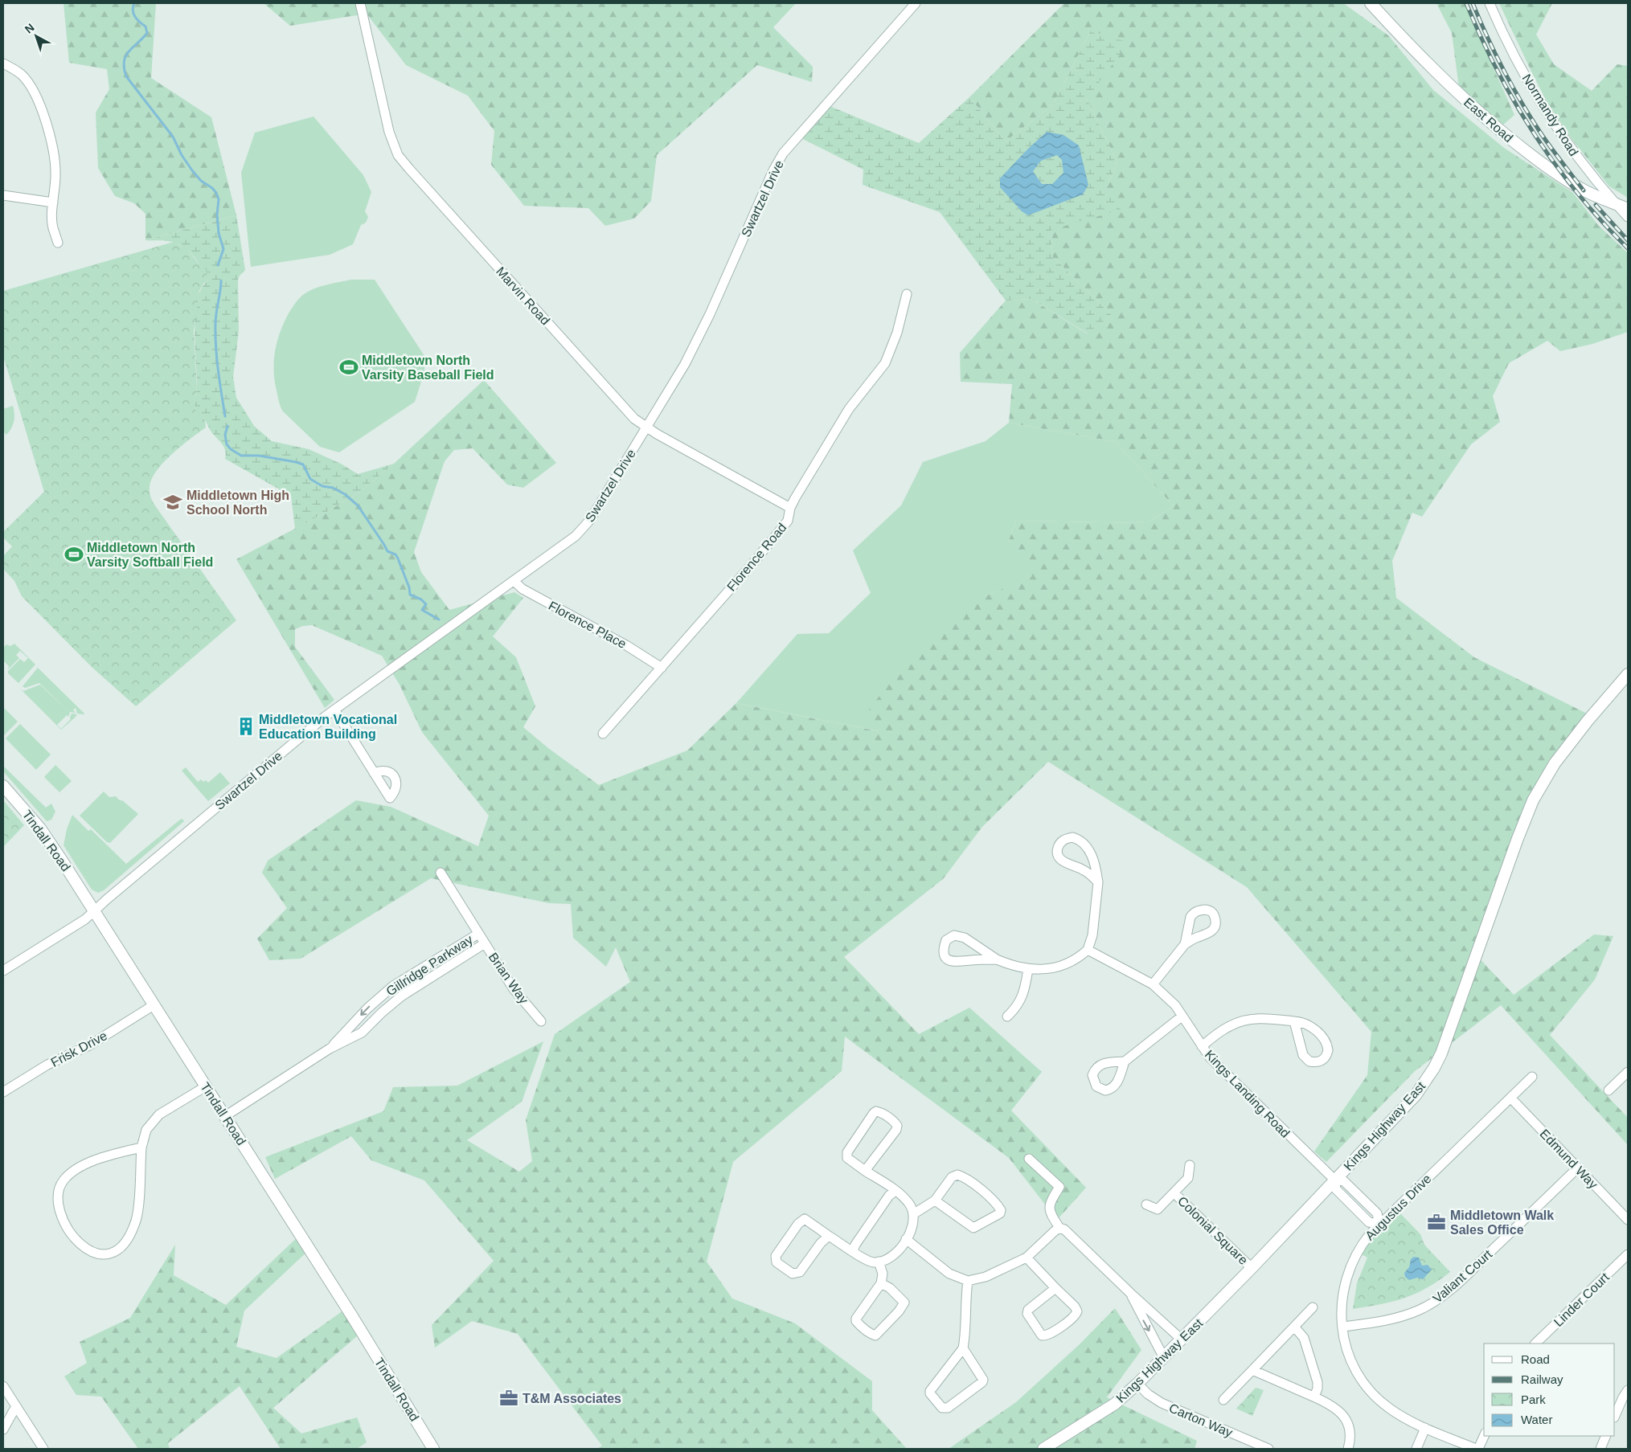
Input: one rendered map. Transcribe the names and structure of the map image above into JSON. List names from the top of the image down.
{
  "streets": {
    "street": [
      "Normandy Road",
      "East Road",
      "Swartzel Drive",
      "Marvin Road",
      "Florence Road",
      "Florence Place",
      "Tindall Road",
      "Gillridge Parkway",
      "Brian Way",
      "Frisk Drive",
      "Kings Landing Road",
      "Kings Highway East",
      "Edmund Way",
      "Augustus Drive",
      "Colonial Square",
      "Valiant Court",
      "Linder Court",
      "Carton Way"
    ]
  },
  "crossings": [
    ["Normandy Road", "East Road"],
    ["Swartzel Drive", "Marvin Road"],
    ["Swartzel Drive", "Florence Place"],
    ["Swartzel Drive", "Tindall Road"],
    ["Marvin Road", "Florence Road"],
    ["Florence Road", "Florence Place"],
    ["Tindall Road", "Gillridge Parkway"],
    ["Tindall Road", "Frisk Drive"],
    ["Gillridge Parkway", "Brian Way"],
    ["Kings Landing Road", "Kings Highway East"],
    ["Kings Landing Road", "Augustus Drive"],
    ["Kings Highway East", "Colonial Square"],
    ["Kings Highway East", "Carton Way"],
    ["Edmund Way", "Augustus Drive"],
    ["Edmund Way", "Valiant Court"],
    ["Augustus Drive", "Valiant Court"]
  ],
  "places": {
    "sports": ["Middletown North Varsity Baseball Field", "Middletown North Varsity Softball Field"],
    "school or university": ["Middletown High School North"],
    "building": ["Middletown Vocational Education Building"],
    "office": ["Middletown Walk Sales Office", "T&M Associates"]
  },
  "legend": [
    "Road",
    "Railway",
    "Park",
    "Water"
  ],
  "north": "top left"
}
